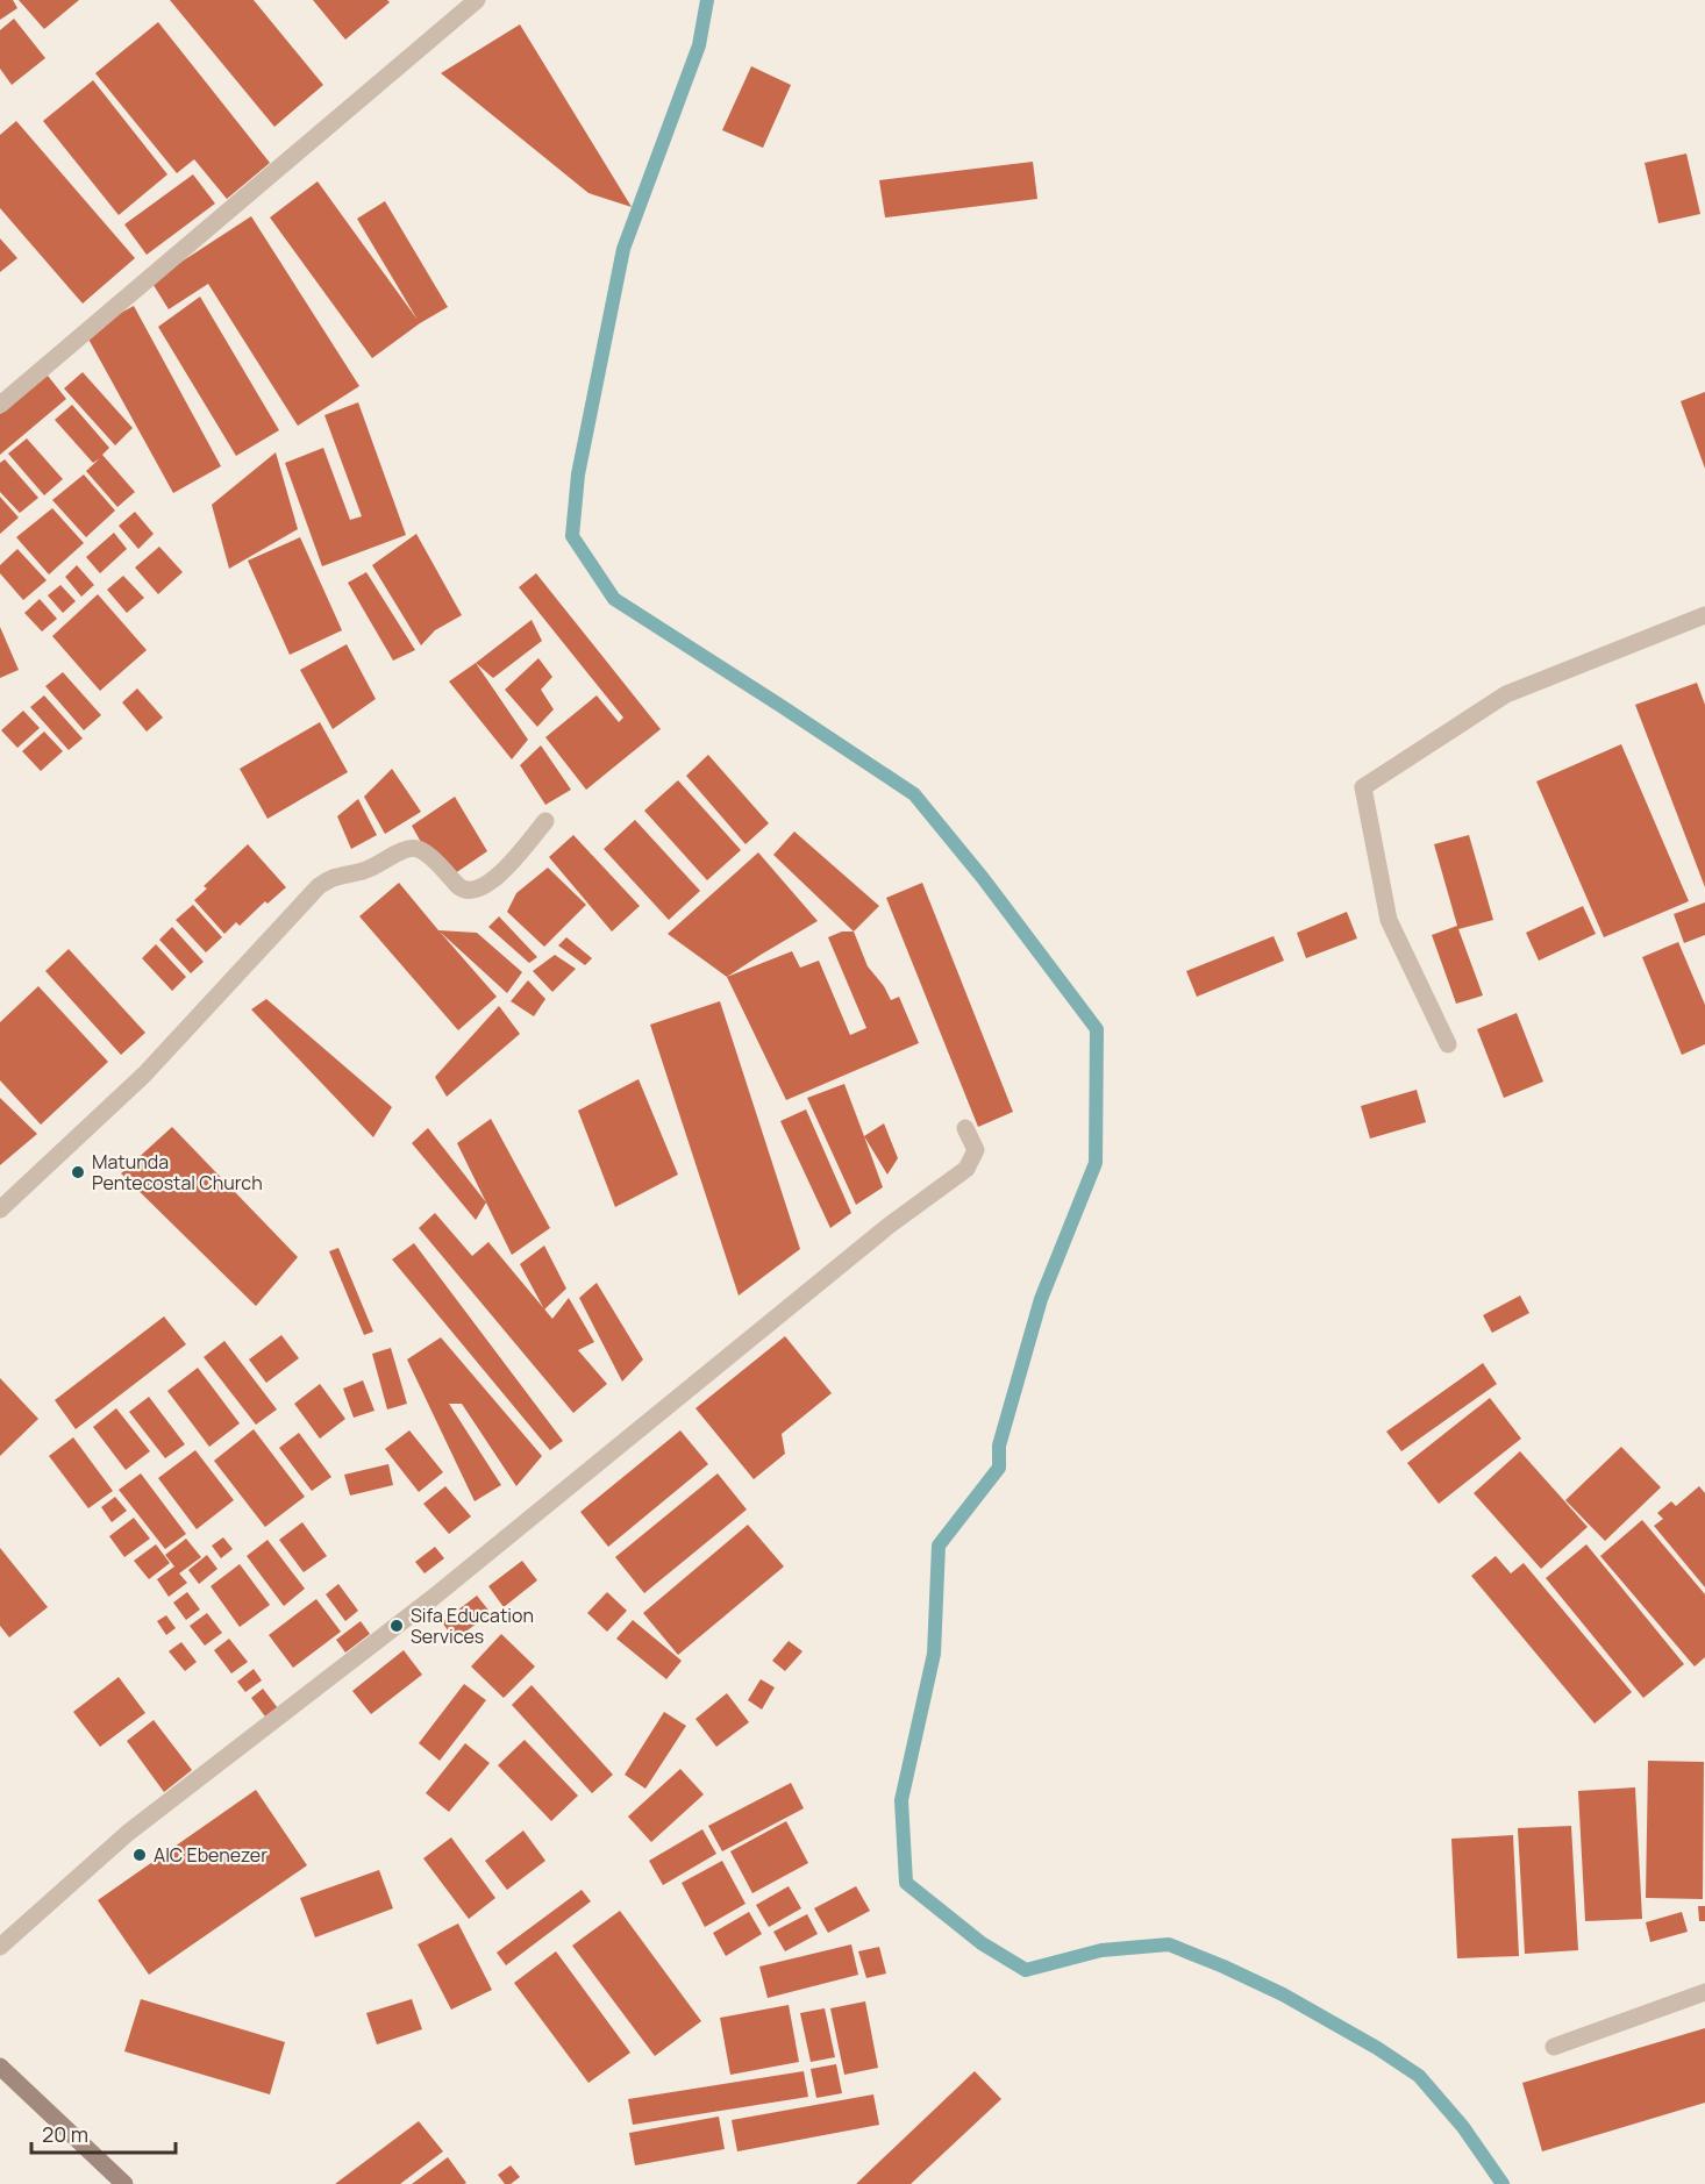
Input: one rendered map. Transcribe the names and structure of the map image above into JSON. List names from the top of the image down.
{
  "places": ["Matunda Pentecostal Church", "Sifa Education Services", "AIC Ebenezer"],
  "scale_bar": "20 m"
}
